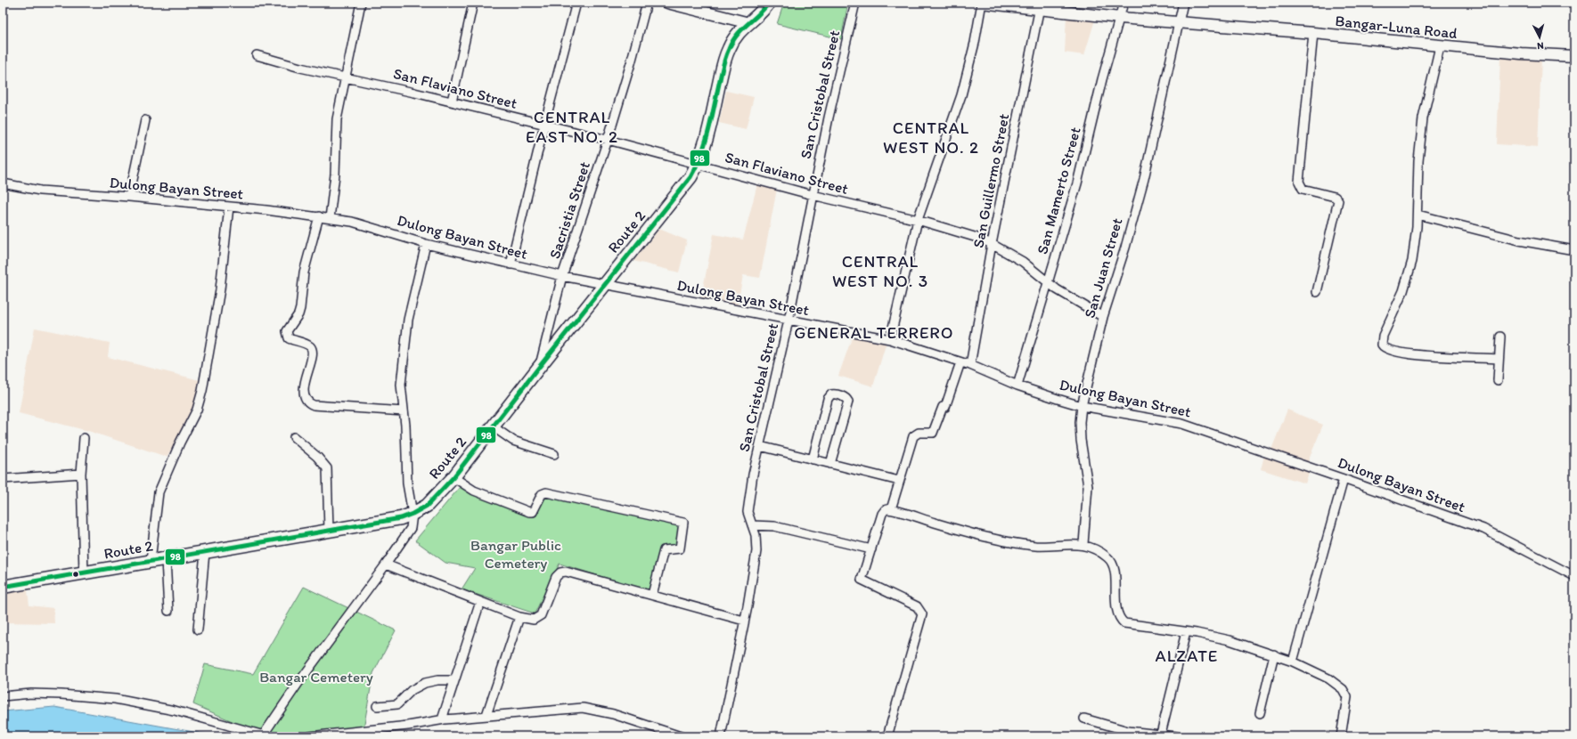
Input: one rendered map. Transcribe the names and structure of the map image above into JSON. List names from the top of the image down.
{
  "streets": {
    "highway": ["Route 2"],
    "main road": ["Bangar-Luna Road"],
    "street": [
      "San Flaviano Street",
      "San Cristobal Street",
      "San Guillermo Street",
      "Dulong Bayan Street",
      "San Mamerto Street",
      "Sacristia Street",
      "San Juan Street"
    ]
  },
  "crossings": [
    ["Bangar-Luna Road", "San Guillermo Street"],
    ["Bangar-Luna Road", "San Mamerto Street"],
    ["Bangar-Luna Road", "San Juan Street"],
    ["San Flaviano Street", "San Cristobal Street"],
    ["San Flaviano Street", "San Guillermo Street"],
    ["San Flaviano Street", "San Mamerto Street"],
    ["San Flaviano Street", "Sacristia Street"],
    ["San Flaviano Street", "Route 2"],
    ["San Flaviano Street", "San Juan Street"],
    ["San Cristobal Street", "Dulong Bayan Street"],
    ["San Guillermo Street", "Dulong Bayan Street"],
    ["Dulong Bayan Street", "San Mamerto Street"],
    ["Dulong Bayan Street", "Sacristia Street"],
    ["Dulong Bayan Street", "Route 2"],
    ["Dulong Bayan Street", "San Juan Street"],
    ["Sacristia Street", "Route 2"]
  ],
  "districts": [
    "CENTRAL EAST NO. 2",
    "CENTRAL WEST NO. 2",
    "CENTRAL WEST NO. 3",
    "GENERAL TERRERO",
    "ALZATE"
  ],
  "parks": ["Bangar Public Cemetery", "Bangar Cemetery"],
  "lines": ["transit line 98"],
  "north": "bottom"
}
